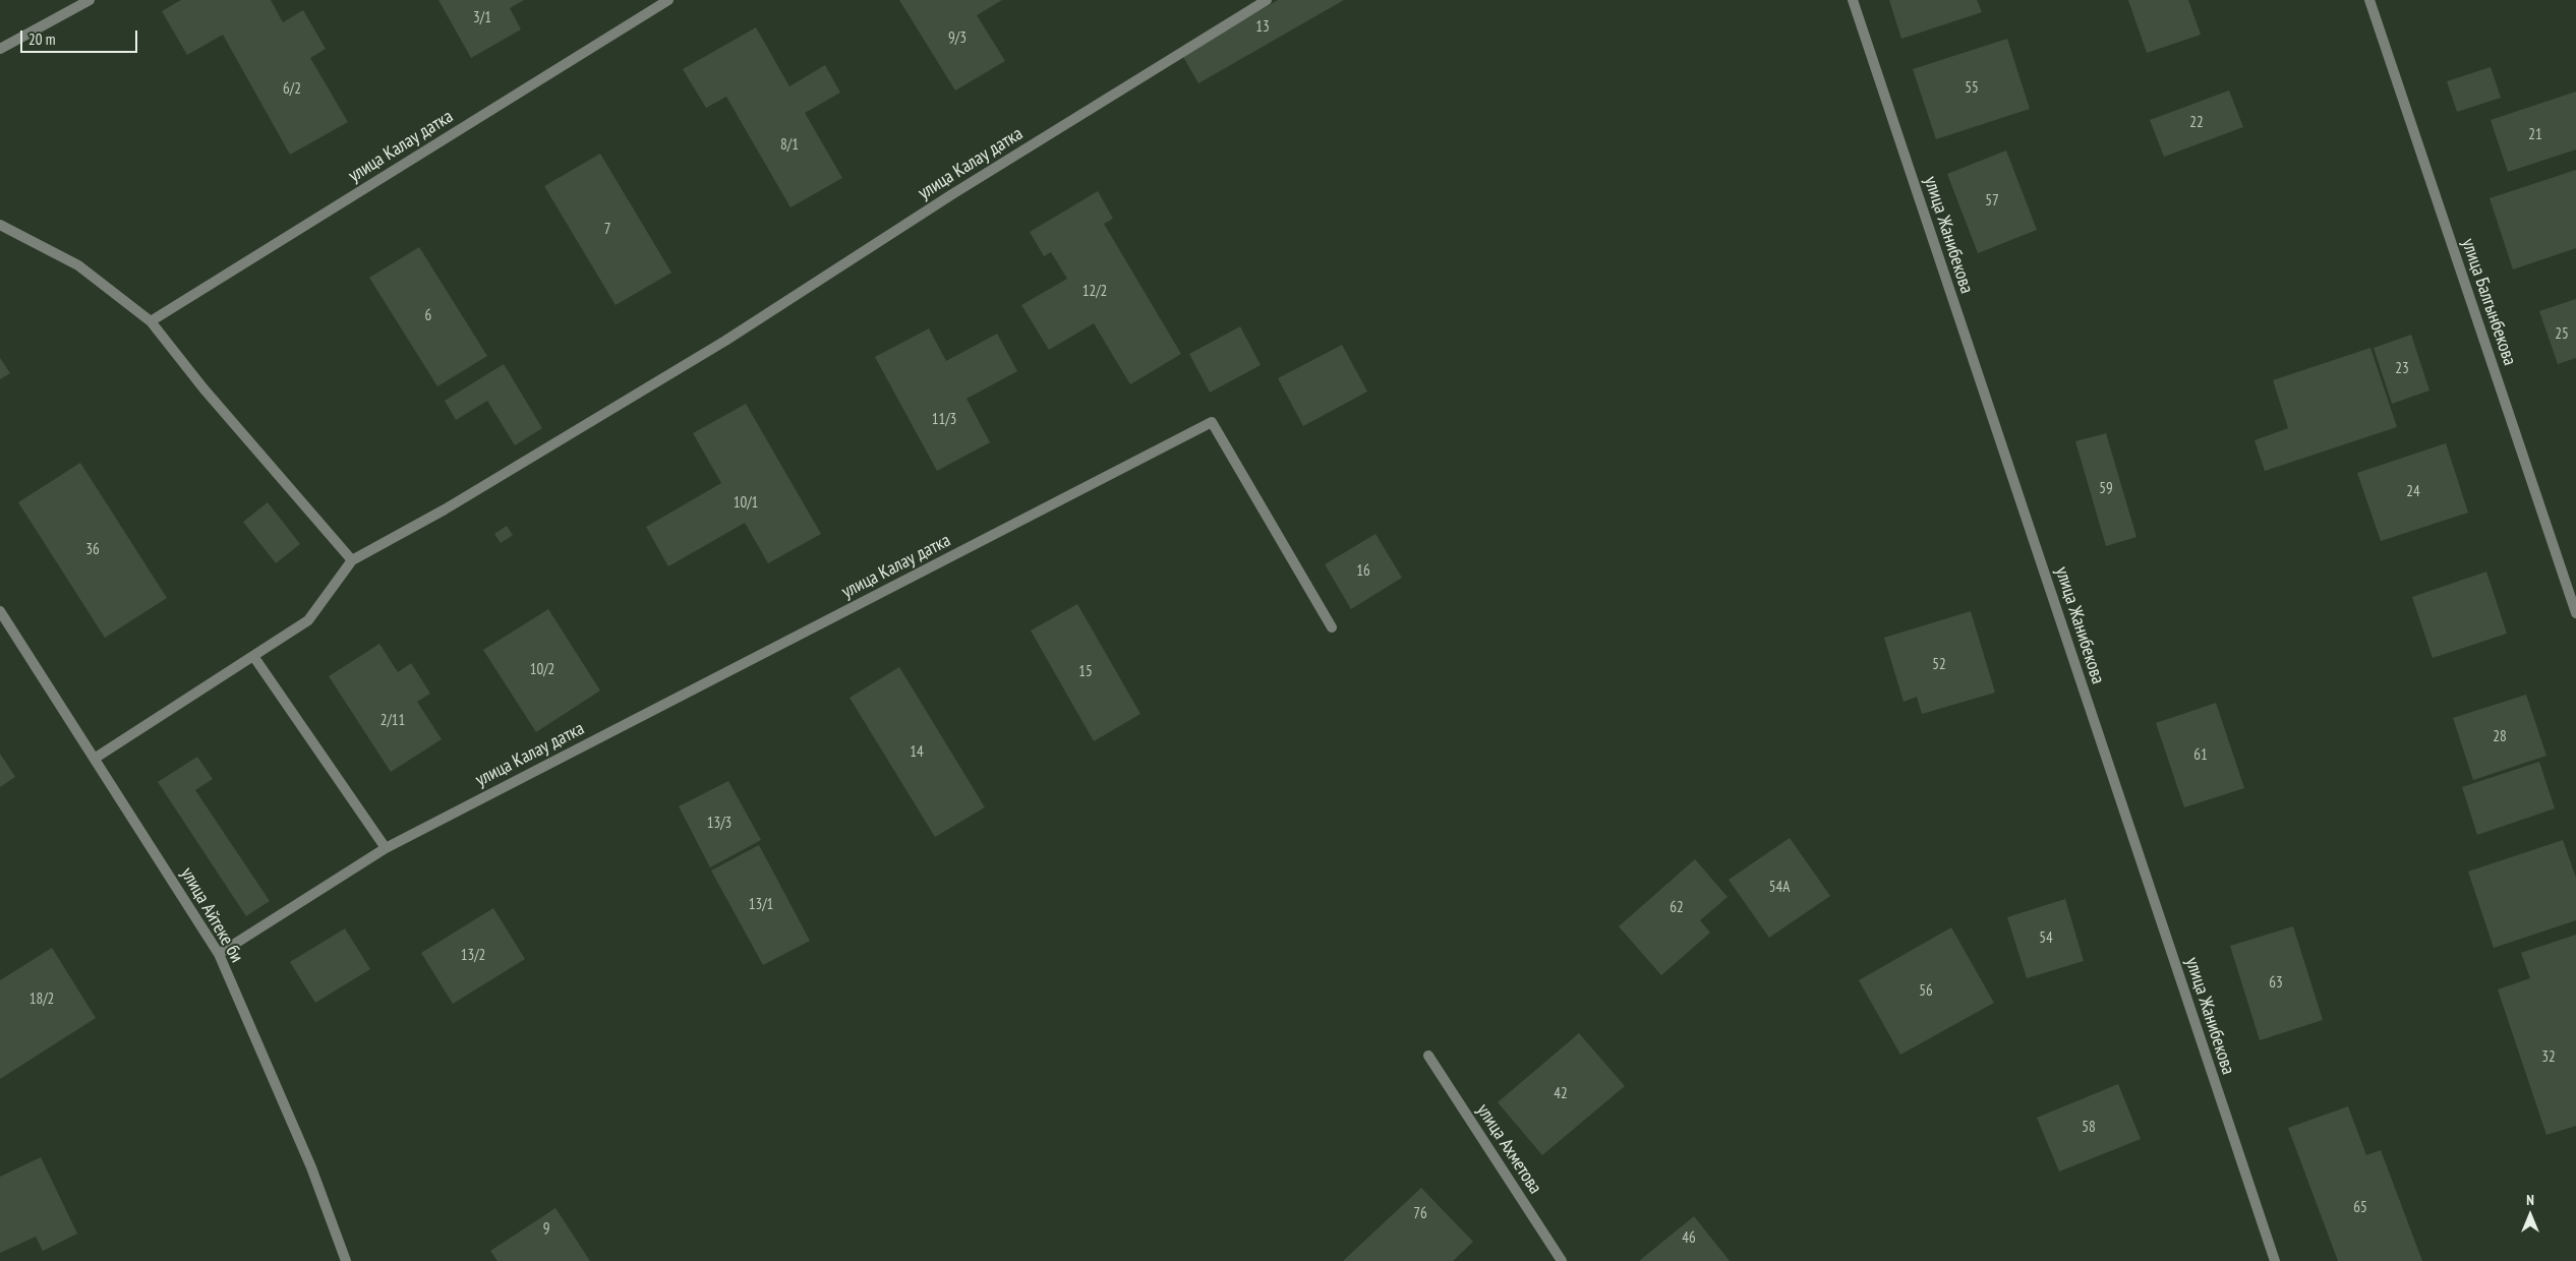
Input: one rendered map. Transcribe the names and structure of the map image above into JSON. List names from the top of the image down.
{
  "streets": {
    "street": [
      "улица Калау датка",
      "улица Жанибекова",
      "улица Балгынбекова",
      "улица Айтеке би",
      "улица Ахметова"
    ]
  },
  "crossings": [
    ["улица Калау датка", "улица Айтеке би"]
  ],
  "house_numbers": [
    "3/1",
    "13",
    "9/3",
    "55",
    "6/2",
    "22",
    "21",
    "8/1",
    "57",
    "7",
    "12/2",
    "6",
    "25",
    "23",
    "11/3",
    "59",
    "24",
    "10/1",
    "36",
    "16",
    "52",
    "10/2",
    "15",
    "2/11",
    "28",
    "14",
    "61",
    "13/3",
    "54А",
    "13/1",
    "62",
    "54",
    "13/2",
    "63",
    "56",
    "18/2",
    "32",
    "42",
    "58",
    "65",
    "76",
    "9",
    "46"
  ],
  "scale_bar": "20 m",
  "north": "top"
}
